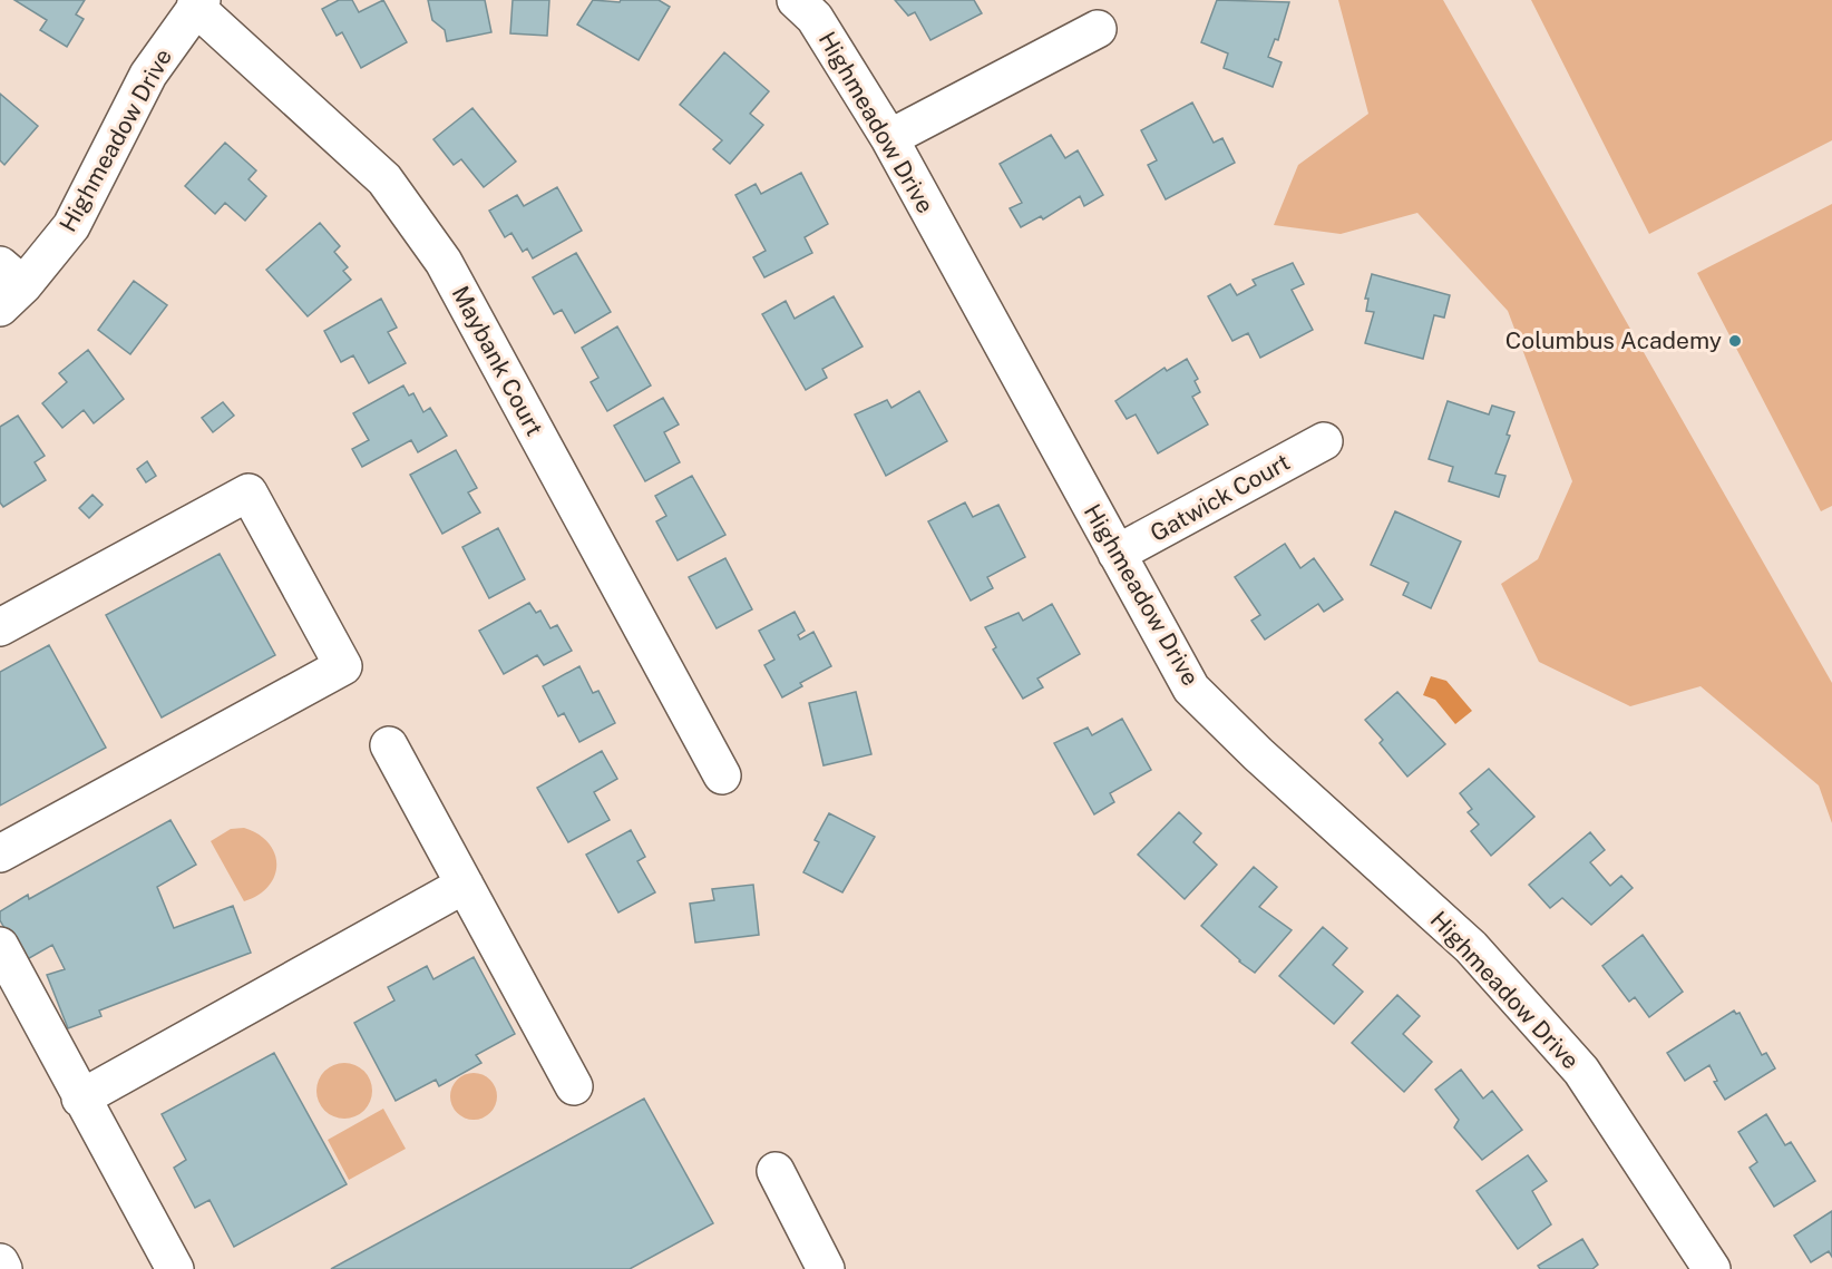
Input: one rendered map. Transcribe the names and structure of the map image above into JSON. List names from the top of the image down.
{
  "streets": {
    "street": ["Highmeadow Drive", "Maybank Court", "Gatwick Court"]
  },
  "crossings": [
    ["Highmeadow Drive", "Maybank Court"],
    ["Highmeadow Drive", "Gatwick Court"]
  ],
  "places": ["Columbus Academy"]
}
